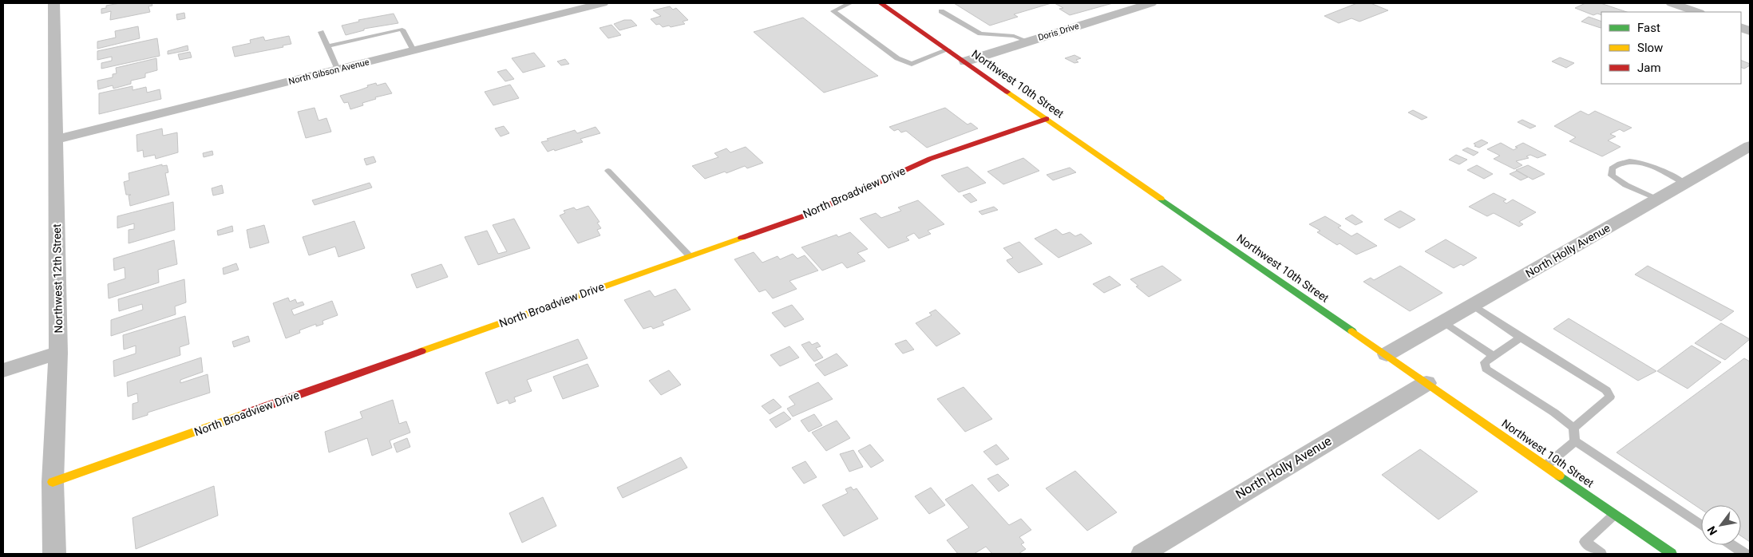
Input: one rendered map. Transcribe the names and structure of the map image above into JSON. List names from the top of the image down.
{
  "streets": {
    "main road": ["Northwest 10th Street", "North Broadview Drive"],
    "street": [
      "Doris Drive",
      "North Gibson Avenue",
      "North Holly Avenue",
      "Northwest 12th Street"
    ]
  },
  "crossings": [
    ["Doris Drive", "Northwest 10th Street"],
    ["North Gibson Avenue", "Northwest 12th Street"],
    ["Northwest 10th Street", "North Broadview Drive"],
    ["Northwest 10th Street", "North Holly Avenue"],
    ["North Broadview Drive", "Northwest 12th Street"]
  ],
  "legend": ["Fast", "Slow", "Jam"],
  "north": "bottom left"
}
